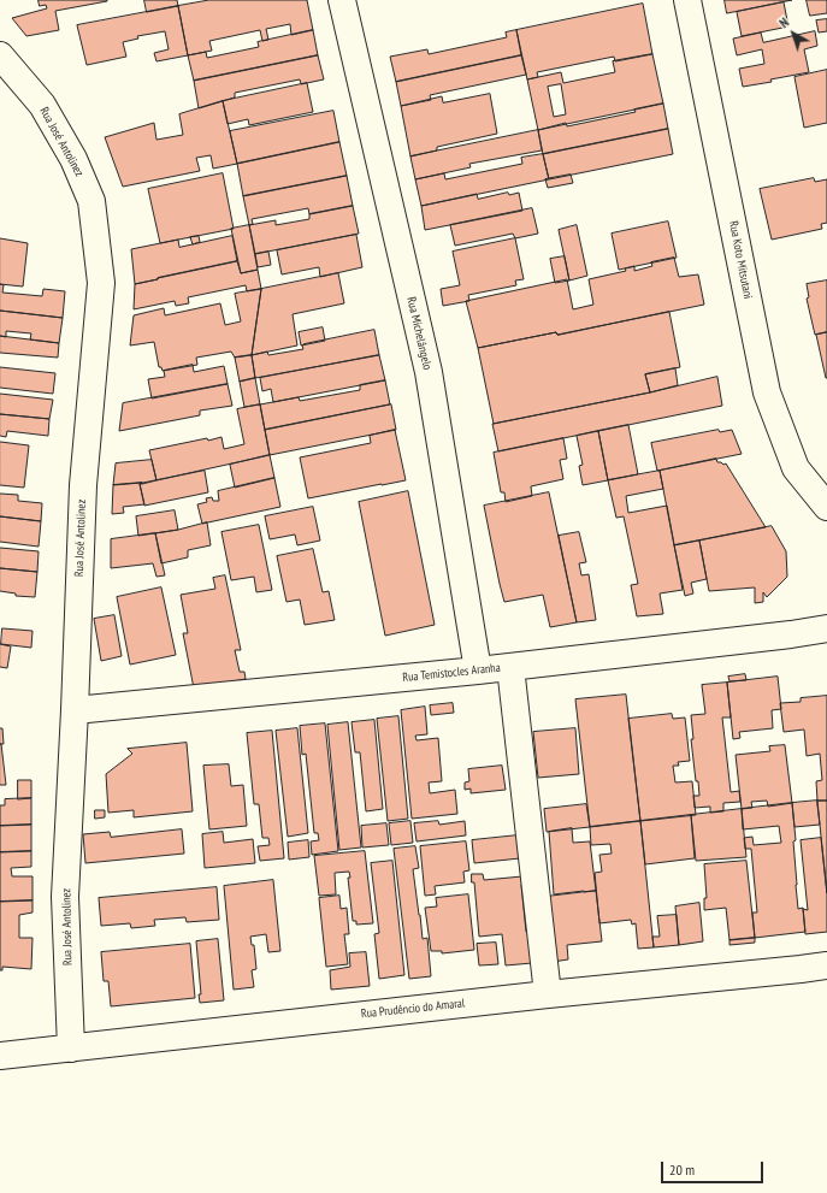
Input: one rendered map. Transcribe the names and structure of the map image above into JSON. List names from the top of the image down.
{
  "streets": {
    "street": [
      "Rua José Antolinez",
      "Rua Koto Mitsutani",
      "Rua Michelângelo",
      "Rua Temistocles Aranha",
      "Rua Prudêncio do Amaral"
    ]
  },
  "crossings": [
    ["Rua José Antolinez", "Rua Temistocles Aranha"],
    ["Rua José Antolinez", "Rua Prudêncio do Amaral"],
    ["Rua Michelângelo", "Rua Temistocles Aranha"]
  ],
  "scale_bar": "20 m",
  "north": "top left"
}
